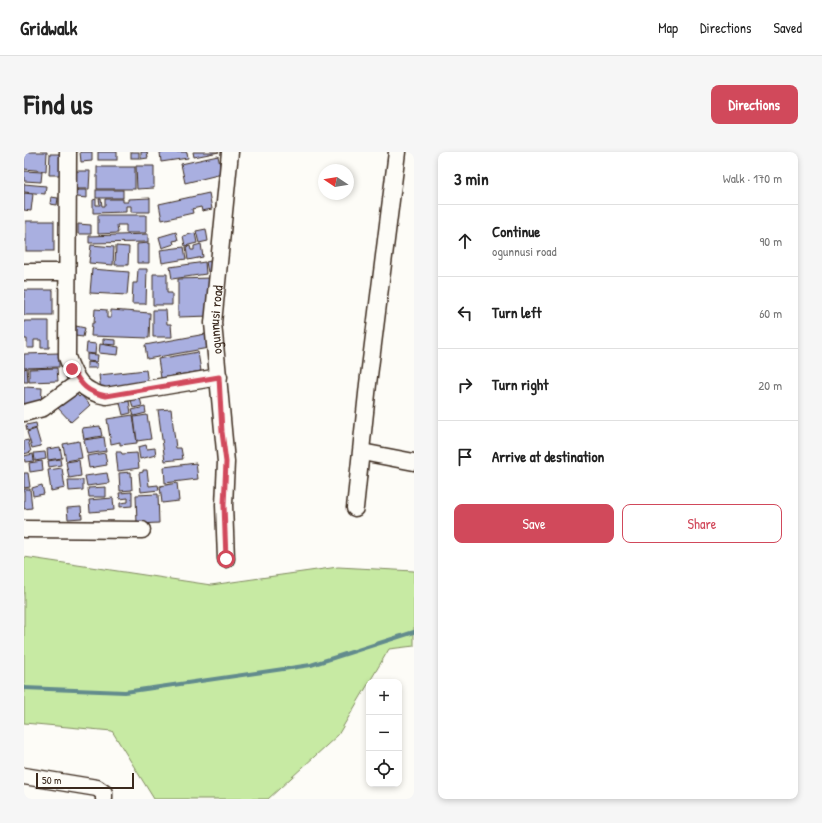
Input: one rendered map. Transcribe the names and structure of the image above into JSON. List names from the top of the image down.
{
  "streets": {
    "street": ["ogunnusi road"]
  },
  "scale_bar": "50 m",
  "north": "left",
  "page": {
    "header": "Gridwalk",
    "nav": ["Map", "Directions", "Saved"],
    "title": "Find us",
    "buttons": [
      "Directions",
      ["Save", "Share"]
    ],
    "heading": ["3 min", "Walk · 170 m"],
    "list": [
      ["Continue", "ogunnusi road", "90 m"],
      ["Turn left", "60 m"],
      ["Turn right", "20 m"],
      "Arrive at destination"
    ],
    "map_buttons": ["+", "−"],
    "scale": "50 m"
  }
}
